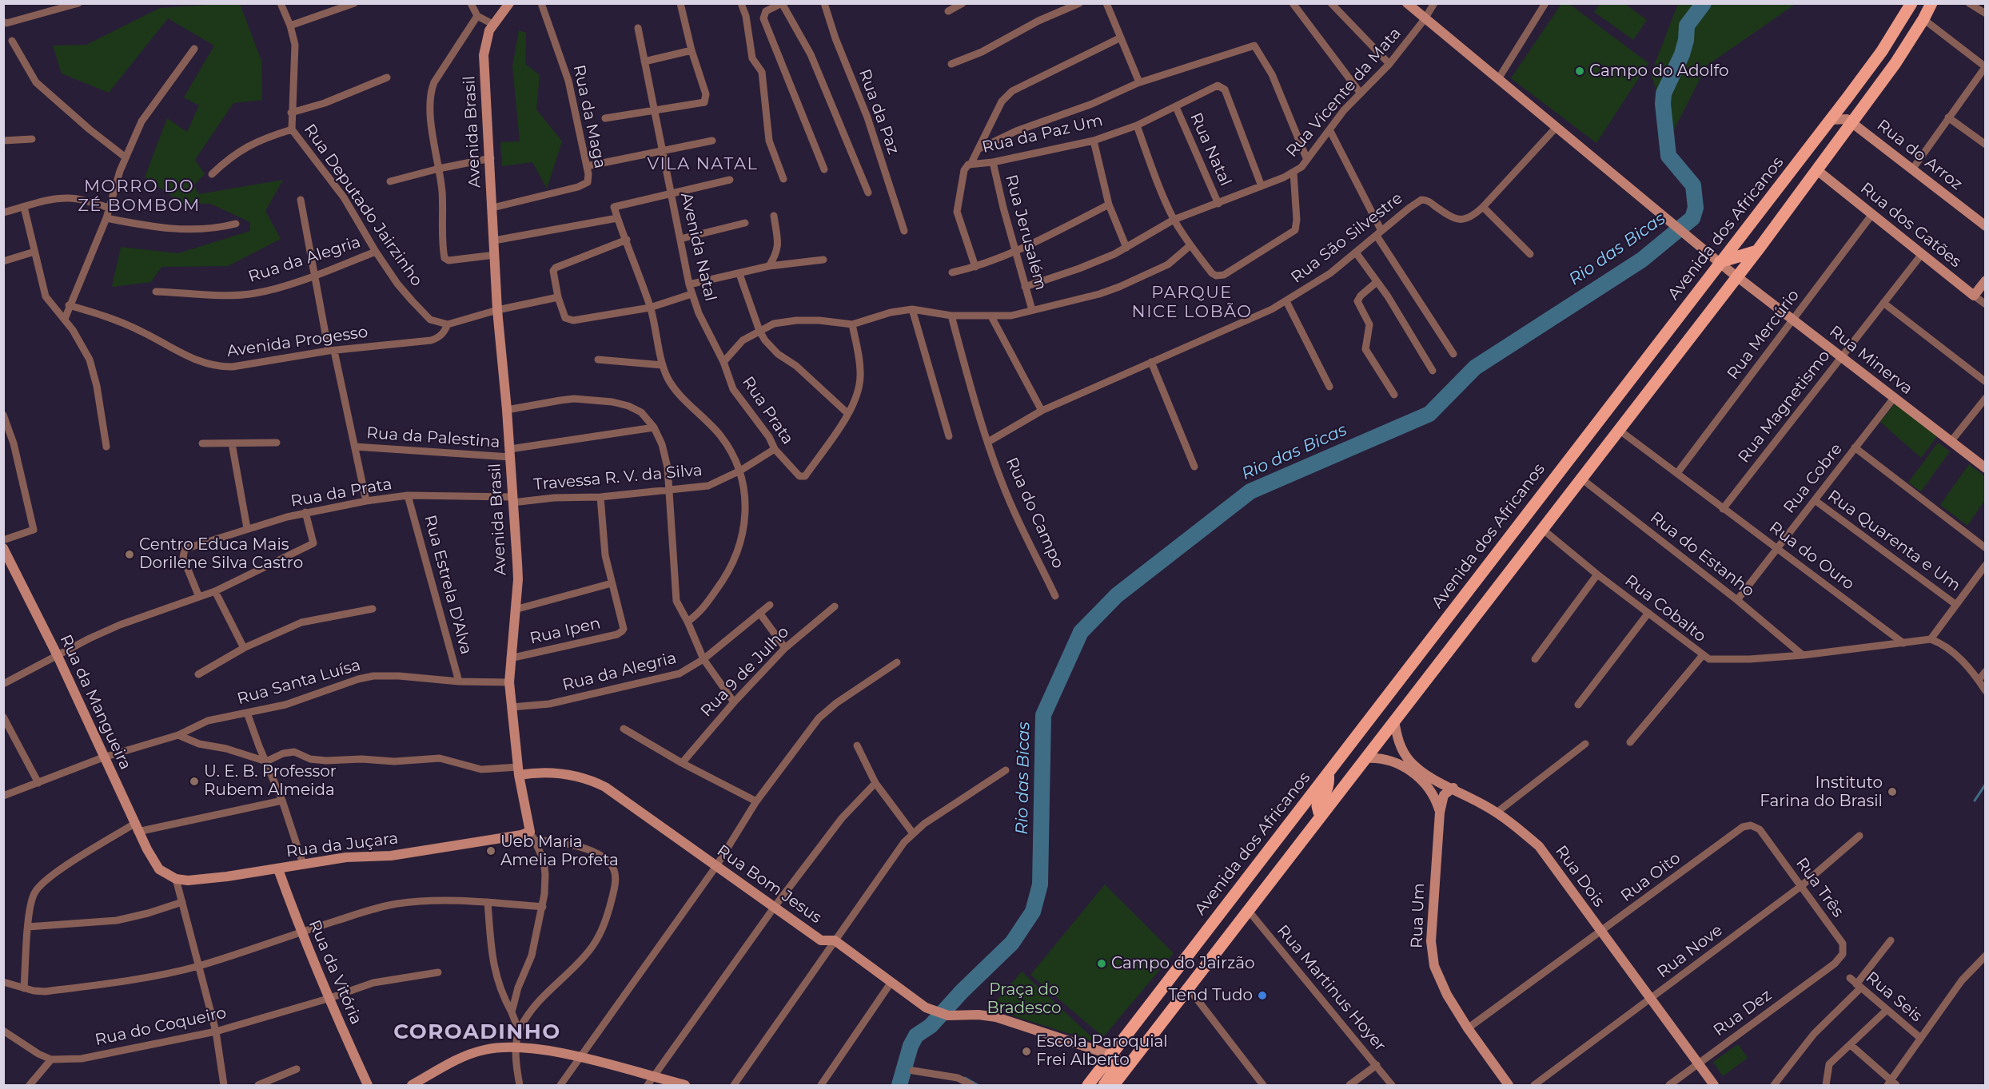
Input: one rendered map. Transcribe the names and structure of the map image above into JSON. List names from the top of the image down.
{
  "streets": {
    "main road": ["Avenida dos Africanos"],
    "street": [
      "Rua Vicente da Mata",
      "Rua da Paz",
      "Rua da Maga",
      "Avenida Brasil",
      "Rua da Paz Um",
      "Rua Natal",
      "Rua do Arroz",
      "Rua Deputado Jairzinho",
      "Rua dos Gatões",
      "Rua Jerusalém",
      "Rua São Silvestre",
      "Avenida Natal",
      "Rua da Alegria",
      "Rua Mercúrio",
      "Avenida Progesso",
      "Rua Minerva",
      "Rua Magnetismo",
      "Rua Prata",
      "Rua da Palestina",
      "Travessa R. V. da Silva",
      "Rua Cobre",
      "Rua da Prata",
      "Rua do Campo",
      "Rua Quarenta e Um",
      "Rua do Estanho",
      "Rua do Ouro",
      "Rua Estrela D'Alva",
      "Rua Cobalto",
      "Rua Ipen",
      "Rua 9 de Julho",
      "Rua Santa Luísa",
      "Rua da Mangueira",
      "Rua da Juçara",
      "Rua Dois",
      "Rua Oito",
      "Rua Bom Jesus",
      "Rua Três",
      "Rua Um",
      "Rua Nove",
      "Rua da Vitória",
      "Rua Martinus Hoyer",
      "Rua Seis",
      "Rua Dez",
      "Rua do Coqueiro"
    ]
  },
  "crossings": [
    ["Rua Vicente da Mata", "Rua da Paz Um"],
    ["Rua Vicente da Mata", "Rua Natal"],
    ["Rua Vicente da Mata", "Rua Jerusalém"],
    ["Rua Vicente da Mata", "Rua Minerva"],
    ["Rua da Maga", "Avenida Brasil"],
    ["Avenida Brasil", "Rua da Alegria"],
    ["Avenida Brasil", "Rua da Palestina"],
    ["Avenida Brasil", "Travessa R. V. da Silva"],
    ["Avenida Brasil", "Rua da Prata"],
    ["Avenida Brasil", "Rua Ipen"],
    ["Avenida Brasil", "Rua Santa Luísa"],
    ["Avenida Brasil", "Rua da Juçara"],
    ["Avenida Brasil", "Rua Bom Jesus"],
    ["Rua da Paz Um", "Rua Natal"],
    ["Rua da Paz Um", "Rua Jerusalém"],
    ["Rua do Arroz", "Avenida dos Africanos"],
    ["Rua Deputado Jairzinho", "Rua da Alegria"],
    ["Rua Deputado Jairzinho", "Avenida Progesso"],
    ["Rua dos Gatões", "Rua Mercúrio"],
    ["Rua dos Gatões", "Rua Magnetismo"],
    ["Avenida dos Africanos", "Rua Minerva"],
    ["Avenida dos Africanos", "Rua Bom Jesus"],
    ["Rua São Silvestre", "Rua Minerva"],
    ["Avenida Natal", "Rua Prata"],
    ["Rua Mercúrio", "Rua Minerva"],
    ["Rua Mercúrio", "Rua do Ouro"],
    ["Rua Minerva", "Rua Magnetismo"],
    ["Rua Minerva", "Rua Cobre"],
    ["Rua Magnetismo", "Rua do Ouro"],
    ["Rua Prata", "Travessa R. V. da Silva"],
    ["Travessa R. V. da Silva", "Rua da Prata"],
    ["Rua Cobre", "Rua Quarenta e Um"],
    ["Rua Cobre", "Rua do Estanho"],
    ["Rua Cobre", "Rua do Ouro"],
    ["Rua da Prata", "Rua Estrela D'Alva"],
    ["Rua do Estanho", "Rua Cobalto"],
    ["Rua do Ouro", "Rua Cobalto"],
    ["Rua Estrela D'Alva", "Rua Santa Luísa"],
    ["Rua Santa Luísa", "Rua da Mangueira"],
    ["Rua da Mangueira", "Rua da Juçara"],
    ["Rua da Juçara", "Rua da Vitória"],
    ["Rua Dois", "Rua Oito"],
    ["Rua Dois", "Rua Um"],
    ["Rua Dois", "Rua Nove"],
    ["Rua Dois", "Rua Dez"],
    ["Rua Oito", "Rua Três"],
    ["Rua Oito", "Rua Um"],
    ["Rua Três", "Rua Nove"],
    ["Rua Três", "Rua Dez"],
    ["Rua da Vitória", "Rua do Coqueiro"]
  ],
  "districts": [
    "VILA NATAL",
    "MORRO DO ZÉ BOMBOM",
    "PARQUE NICE LOBÃO",
    "COROADINHO"
  ],
  "water": ["Rio das Bicas"],
  "parks": ["Praça do Bradesco"],
  "places": [
    "Campo do Adolfo",
    "Centro Educa Mais Dorilene Silva Castro",
    "U. E. B. Professor Rubem Almeida",
    "Instituto Farina do Brasil",
    "Ueb Maria Amelia Profeta",
    "Campo do Jairzão",
    "Tend Tudo",
    "Escola Paroquial Frei Alberto"
  ]
}
